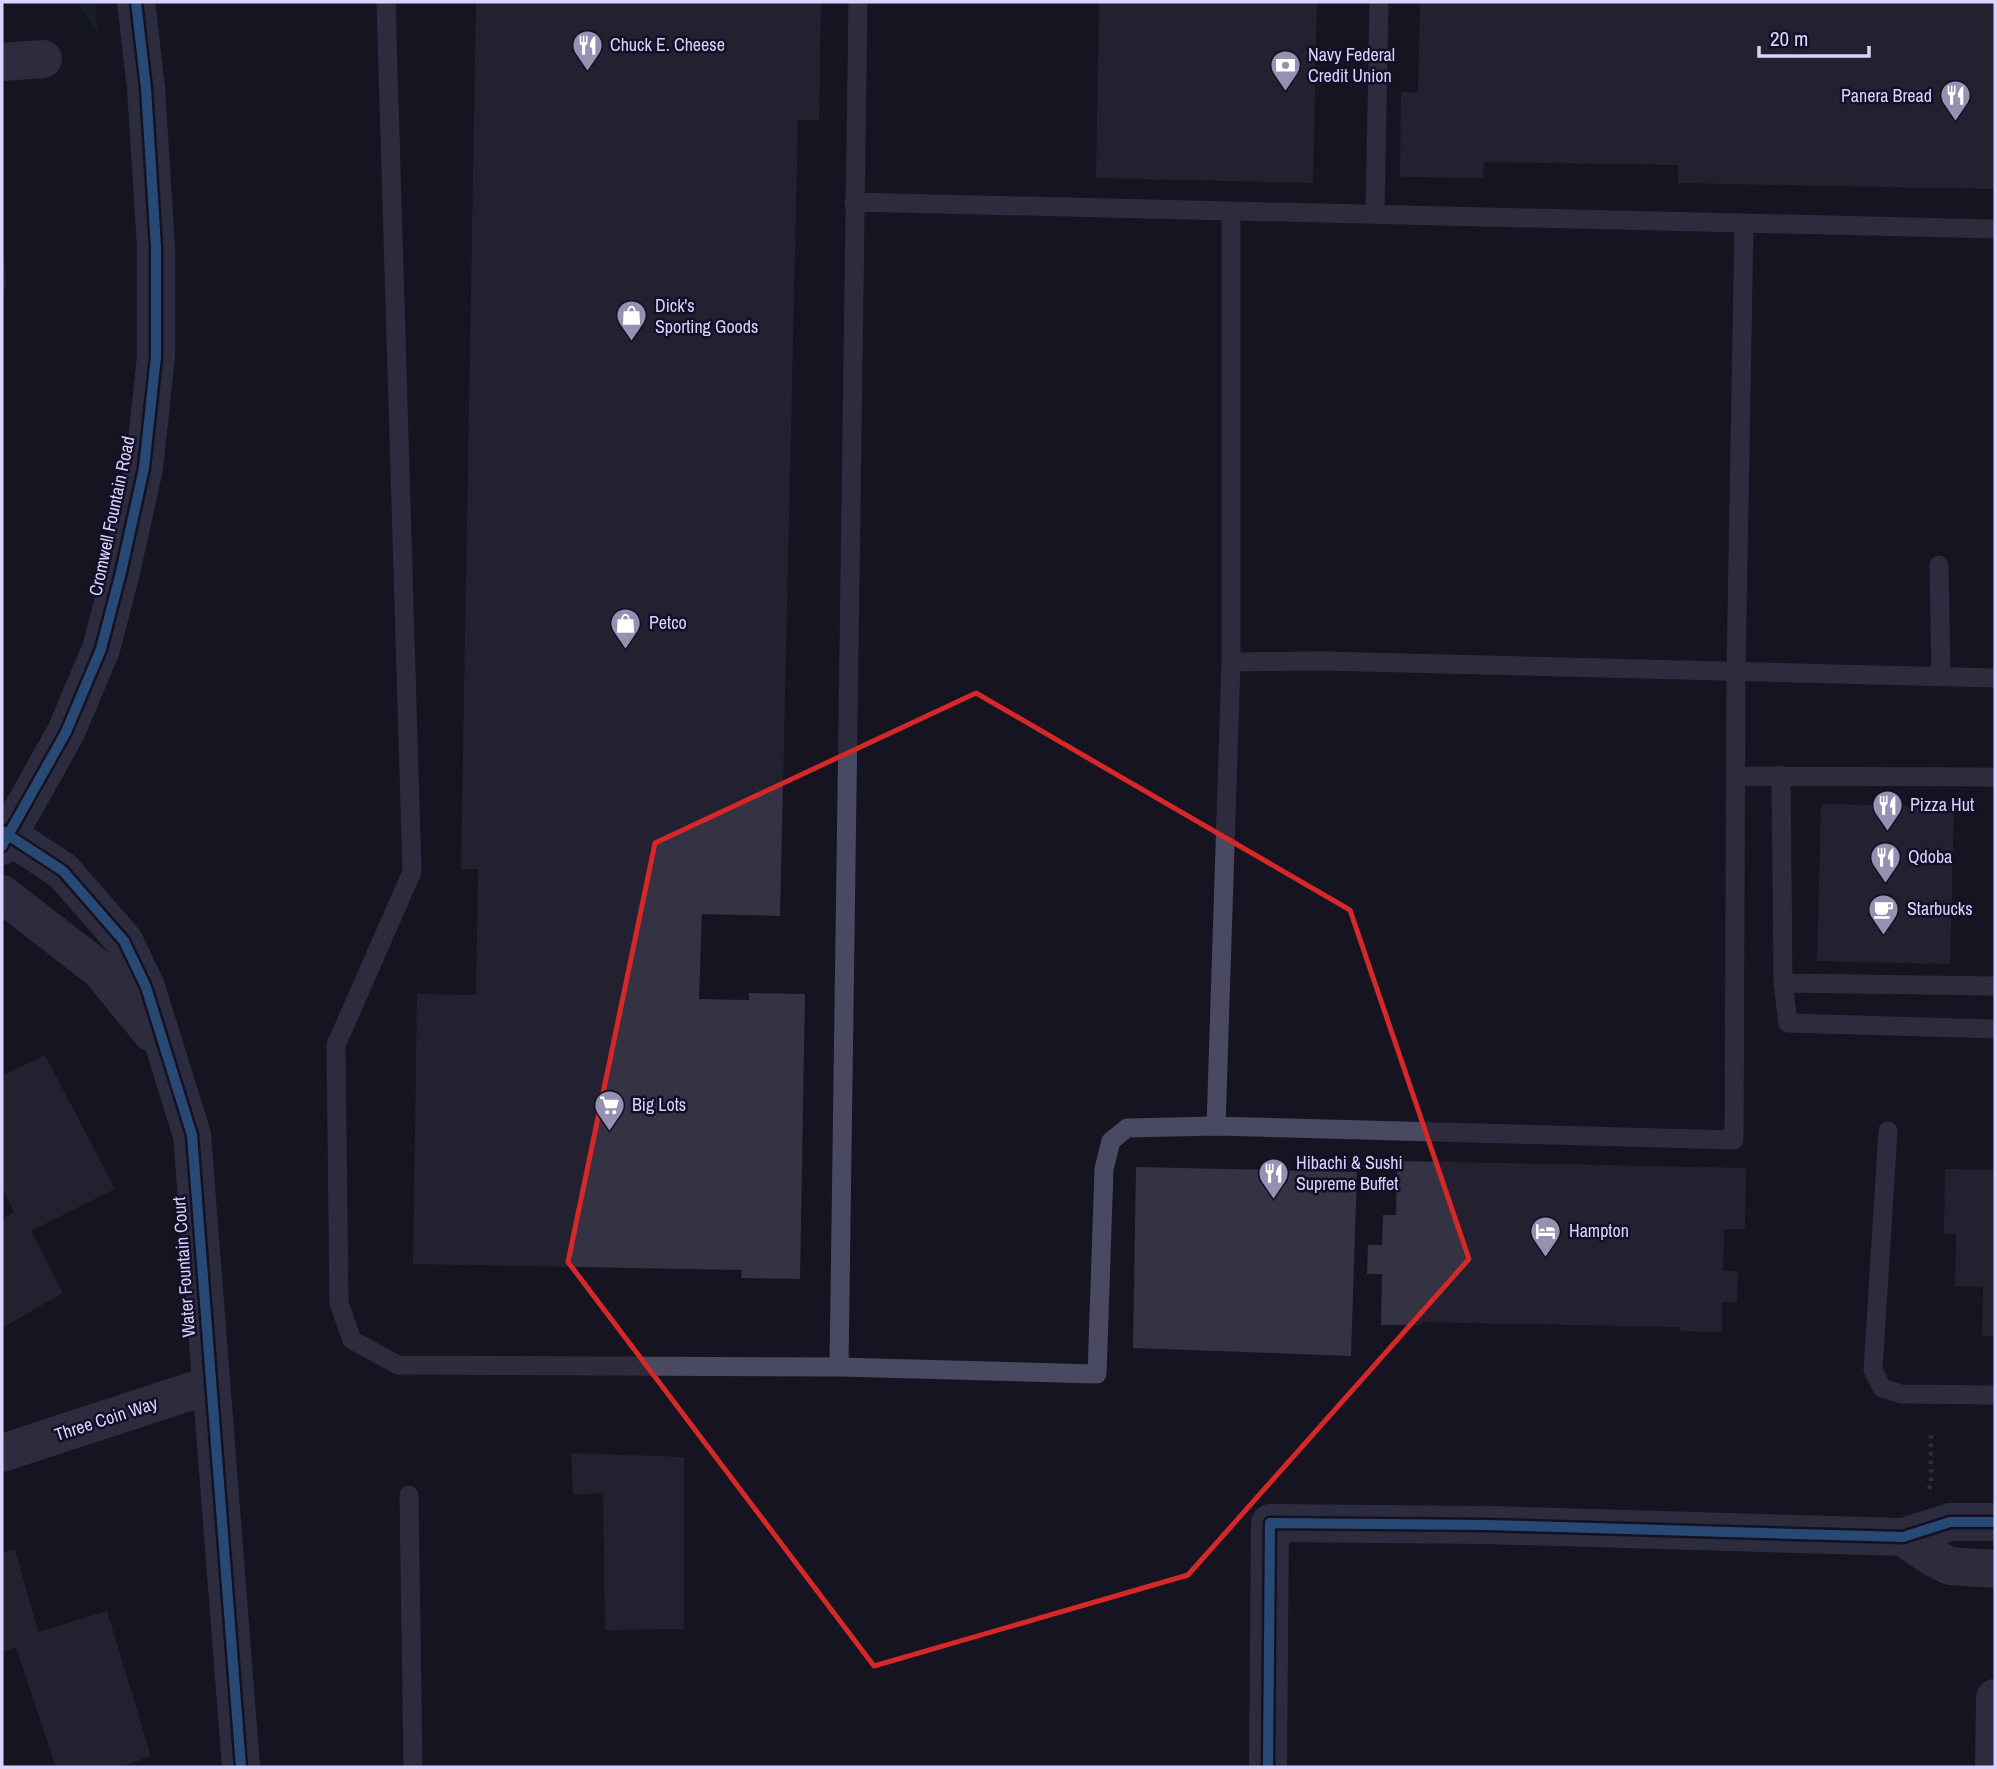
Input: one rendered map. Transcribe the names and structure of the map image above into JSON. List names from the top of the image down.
{
  "streets": {
    "street": ["Cromwell Fountain Road", "Water Fountain Court", "Three Coin Way"]
  },
  "crossings": [
    ["Cromwell Fountain Road", "Water Fountain Court"],
    ["Water Fountain Court", "Three Coin Way"]
  ],
  "places": {
    "restaurant": [
      "Chuck E. Cheese",
      "Panera Bread",
      "Pizza Hut",
      "Qdoba",
      "Hibachi & Sushi Supreme Buffet"
    ],
    "bank": ["Navy Federal Credit Union"],
    "shop": ["Dick's Sporting Goods", "Petco"],
    "cafe": ["Starbucks"],
    "supermarket": ["Big Lots"],
    "hotel": ["Hampton"]
  },
  "scale_bar": "20 m"
}
